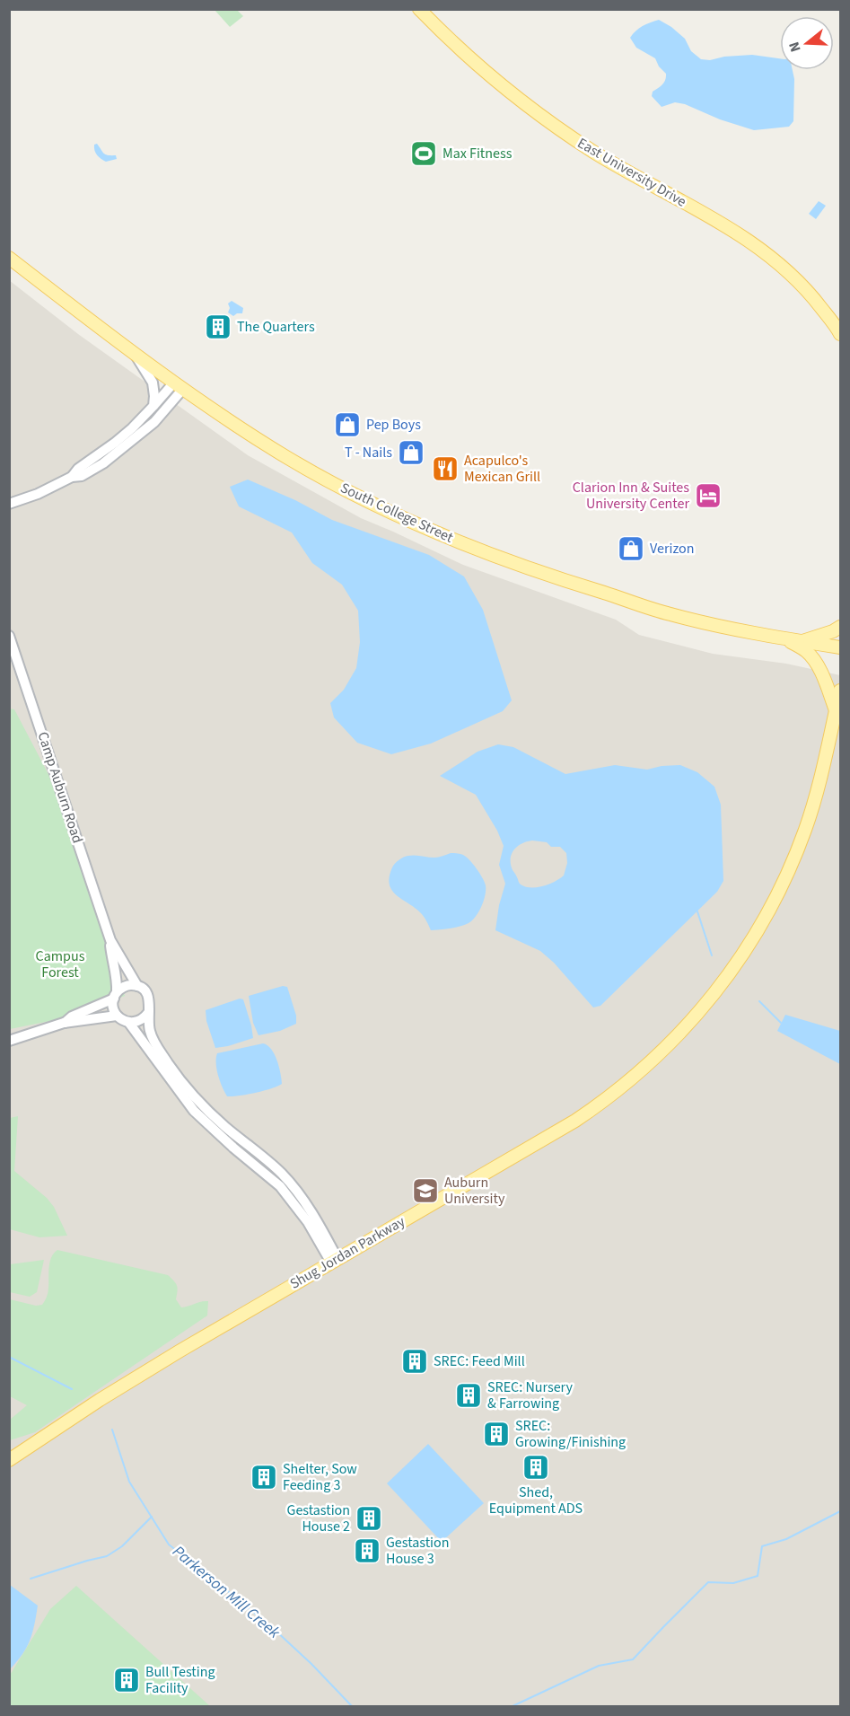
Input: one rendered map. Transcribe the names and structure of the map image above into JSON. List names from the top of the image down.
{
  "streets": {
    "main road": ["East University Drive", "South College Street", "Shug Jordan Parkway"],
    "street": ["Camp Auburn Road"]
  },
  "water": ["Parkerson Mill Creek"],
  "parks": ["Campus Forest"],
  "places": {
    "sports": ["Max Fitness"],
    "building": [
      "The Quarters",
      "SREC: Feed Mill",
      "SREC: Nursery & Farrowing",
      "SREC: Growing/Finishing",
      "Shed, Equipment ADS",
      "Shelter, Sow Feeding 3",
      "Gestastion House 2",
      "Gestastion House 3",
      "Bull Testing Facility"
    ],
    "shop": ["Pep Boys", "T - Nails", "Verizon"],
    "restaurant": ["Acapulco's Mexican Grill"],
    "hotel": ["Clarion Inn & Suites University Center"],
    "school or university": ["Auburn University"]
  },
  "north": "left"
}
